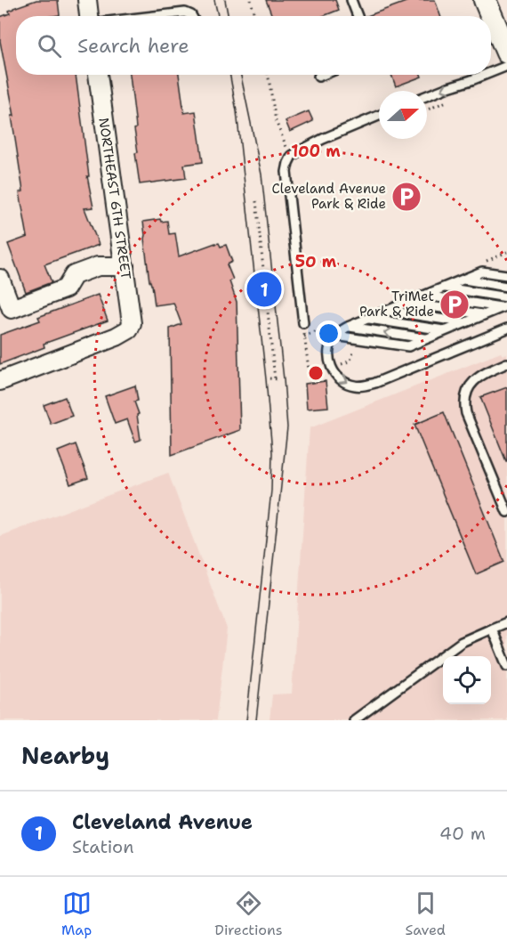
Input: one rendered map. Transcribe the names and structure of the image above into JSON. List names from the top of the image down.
{
  "streets": {
    "street": ["NORTHEAST 6TH STREET"]
  },
  "places": {
    "parking": ["Cleveland Avenue Park & Ride", "TriMet Park & Ride"]
  },
  "north": "right",
  "page": {
    "search": "Search here",
    "pins": "1",
    "heading": "Nearby",
    "list": [
      {
        "mark": "1",
        "name": "Cleveland Avenue",
        "note": "Station",
        "value": "40 m"
      }
    ],
    "nav": ["Map", "Directions", "Saved"]
  },
  "rings": ["100 m", "50 m"]
}
